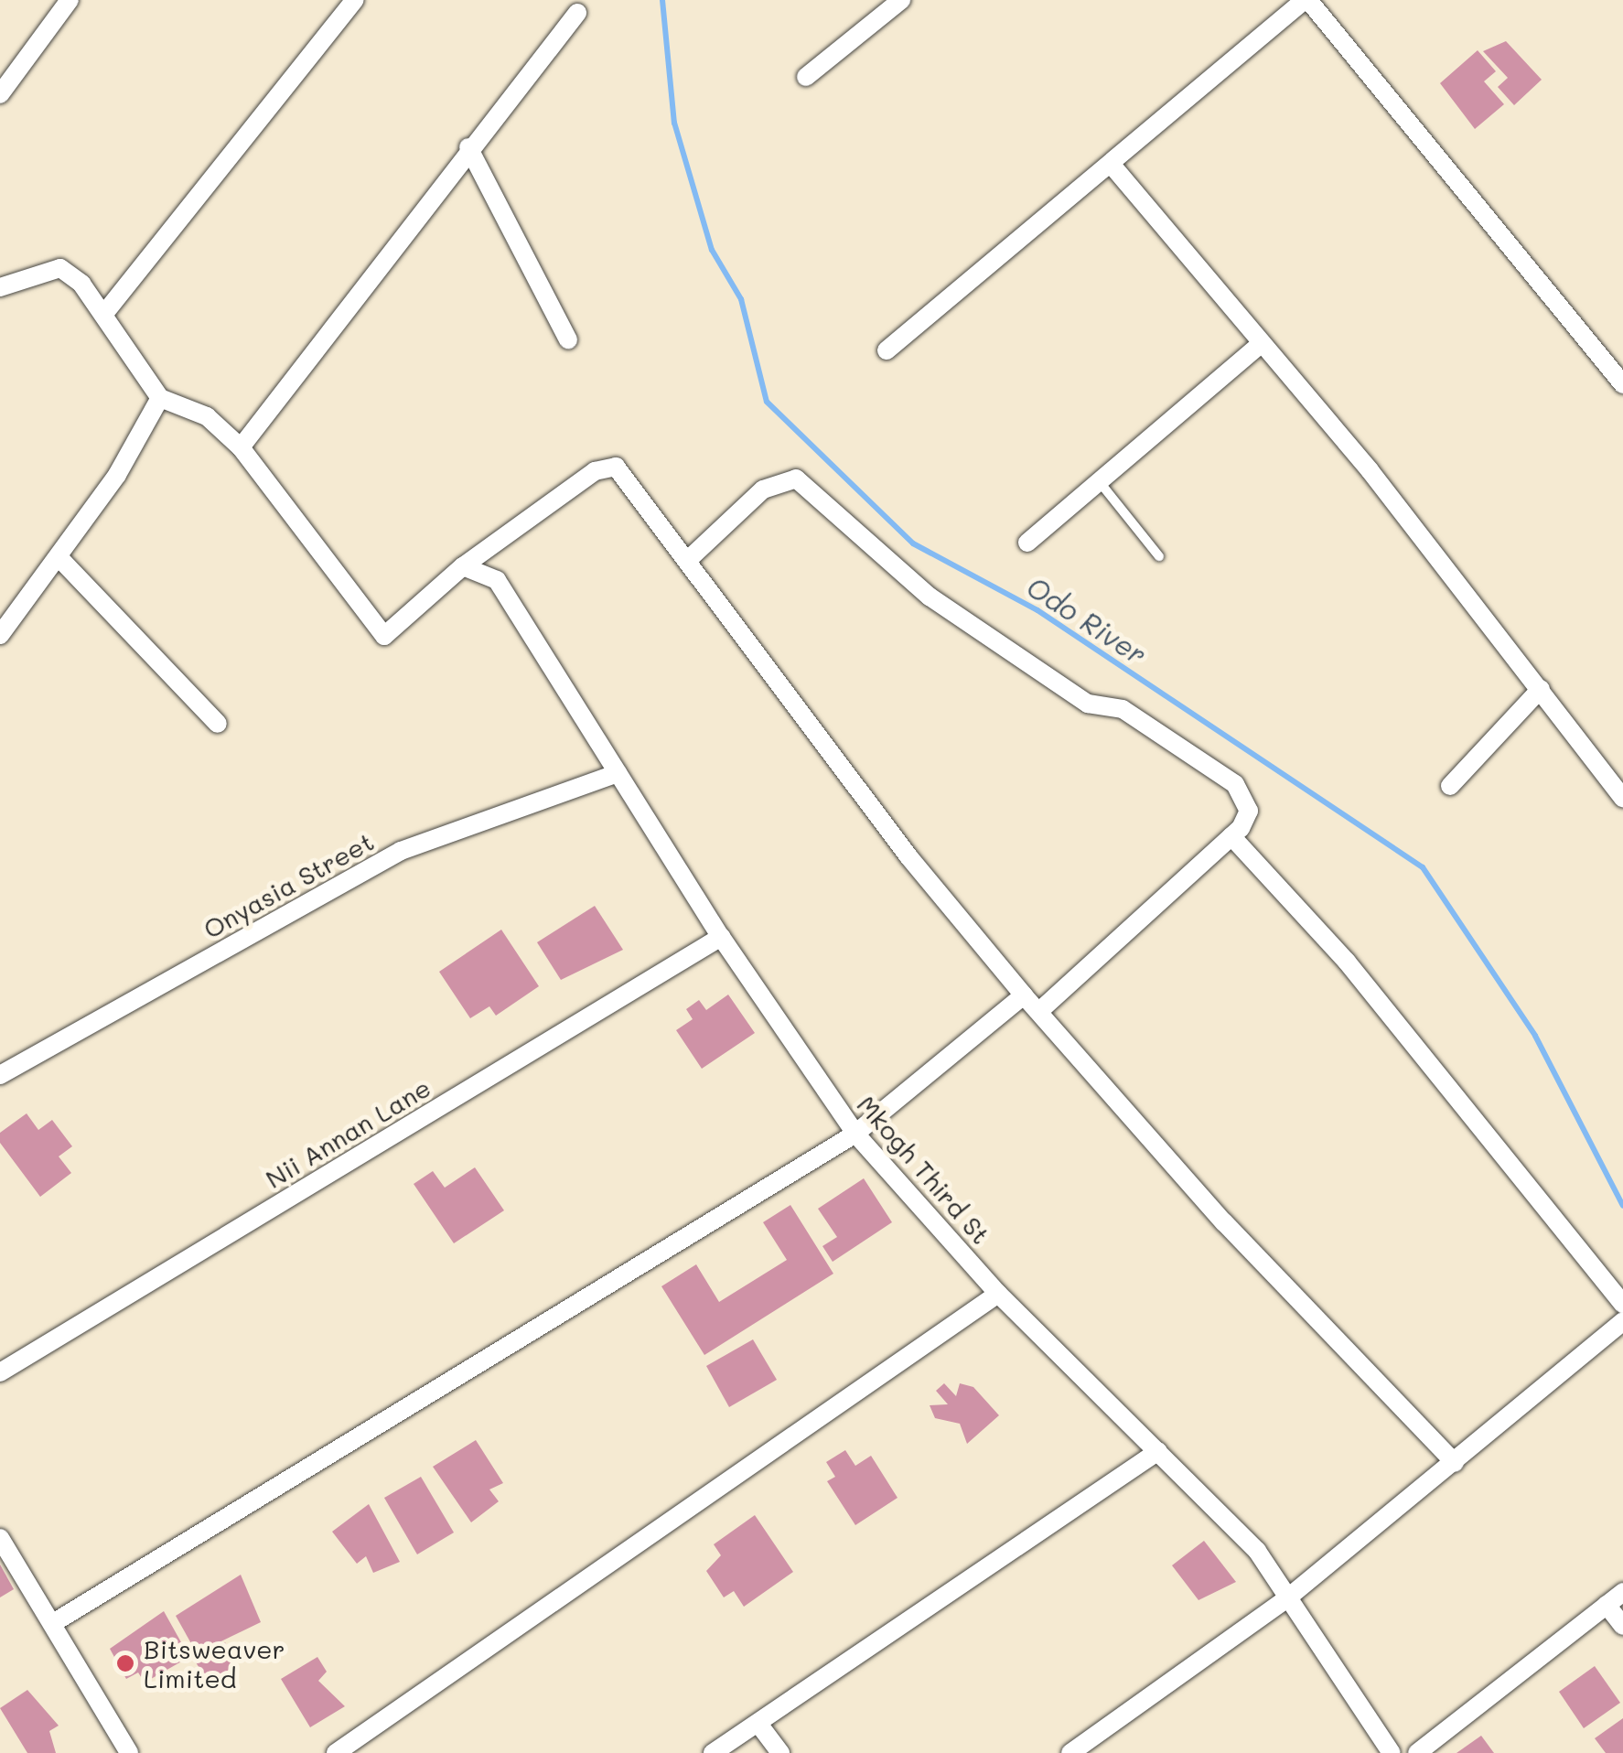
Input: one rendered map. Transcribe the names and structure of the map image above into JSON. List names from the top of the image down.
{
  "streets": {
    "street": ["Onyasia Street", "Nii Annan Lane", "Mkogh Third St"]
  },
  "crossings": [
    ["Onyasia Street", "Mkogh Third St"],
    ["Nii Annan Lane", "Mkogh Third St"]
  ],
  "water": ["Odo River"],
  "places": ["Bitsweaver Limited"]
}
